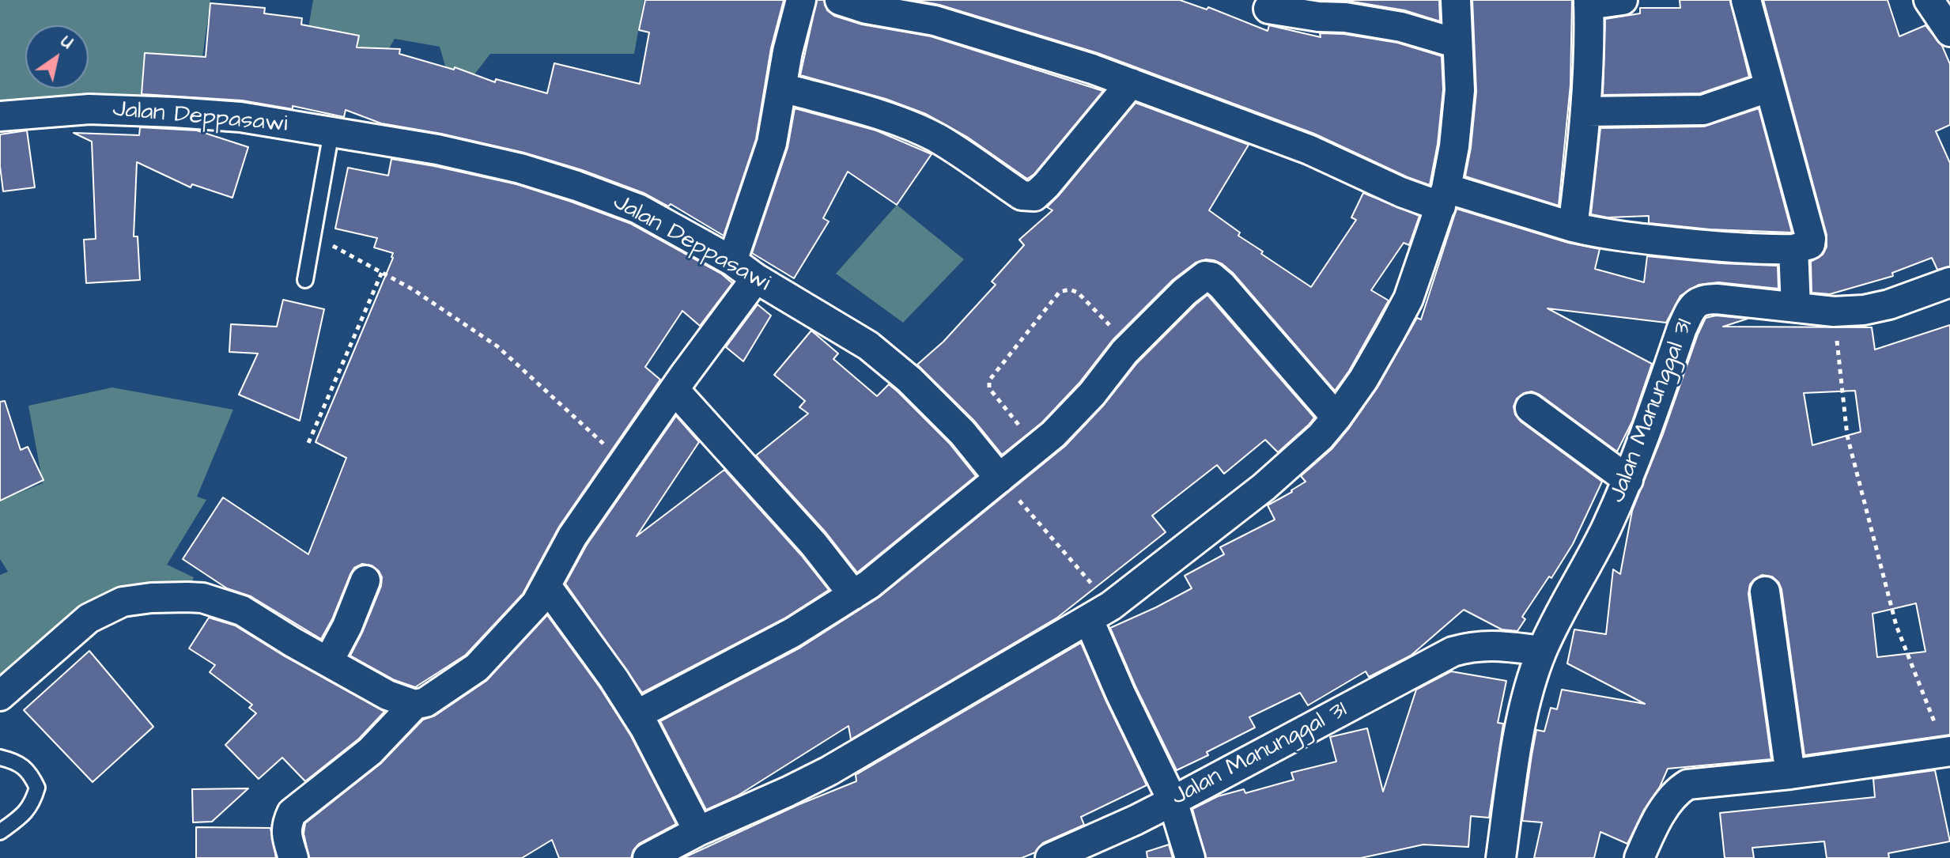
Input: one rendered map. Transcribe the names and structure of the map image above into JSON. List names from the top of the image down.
{
  "streets": {
    "street": ["Jalan Deppasawi", "Jalan Manunggal 31"]
  },
  "north": "top right"
}
